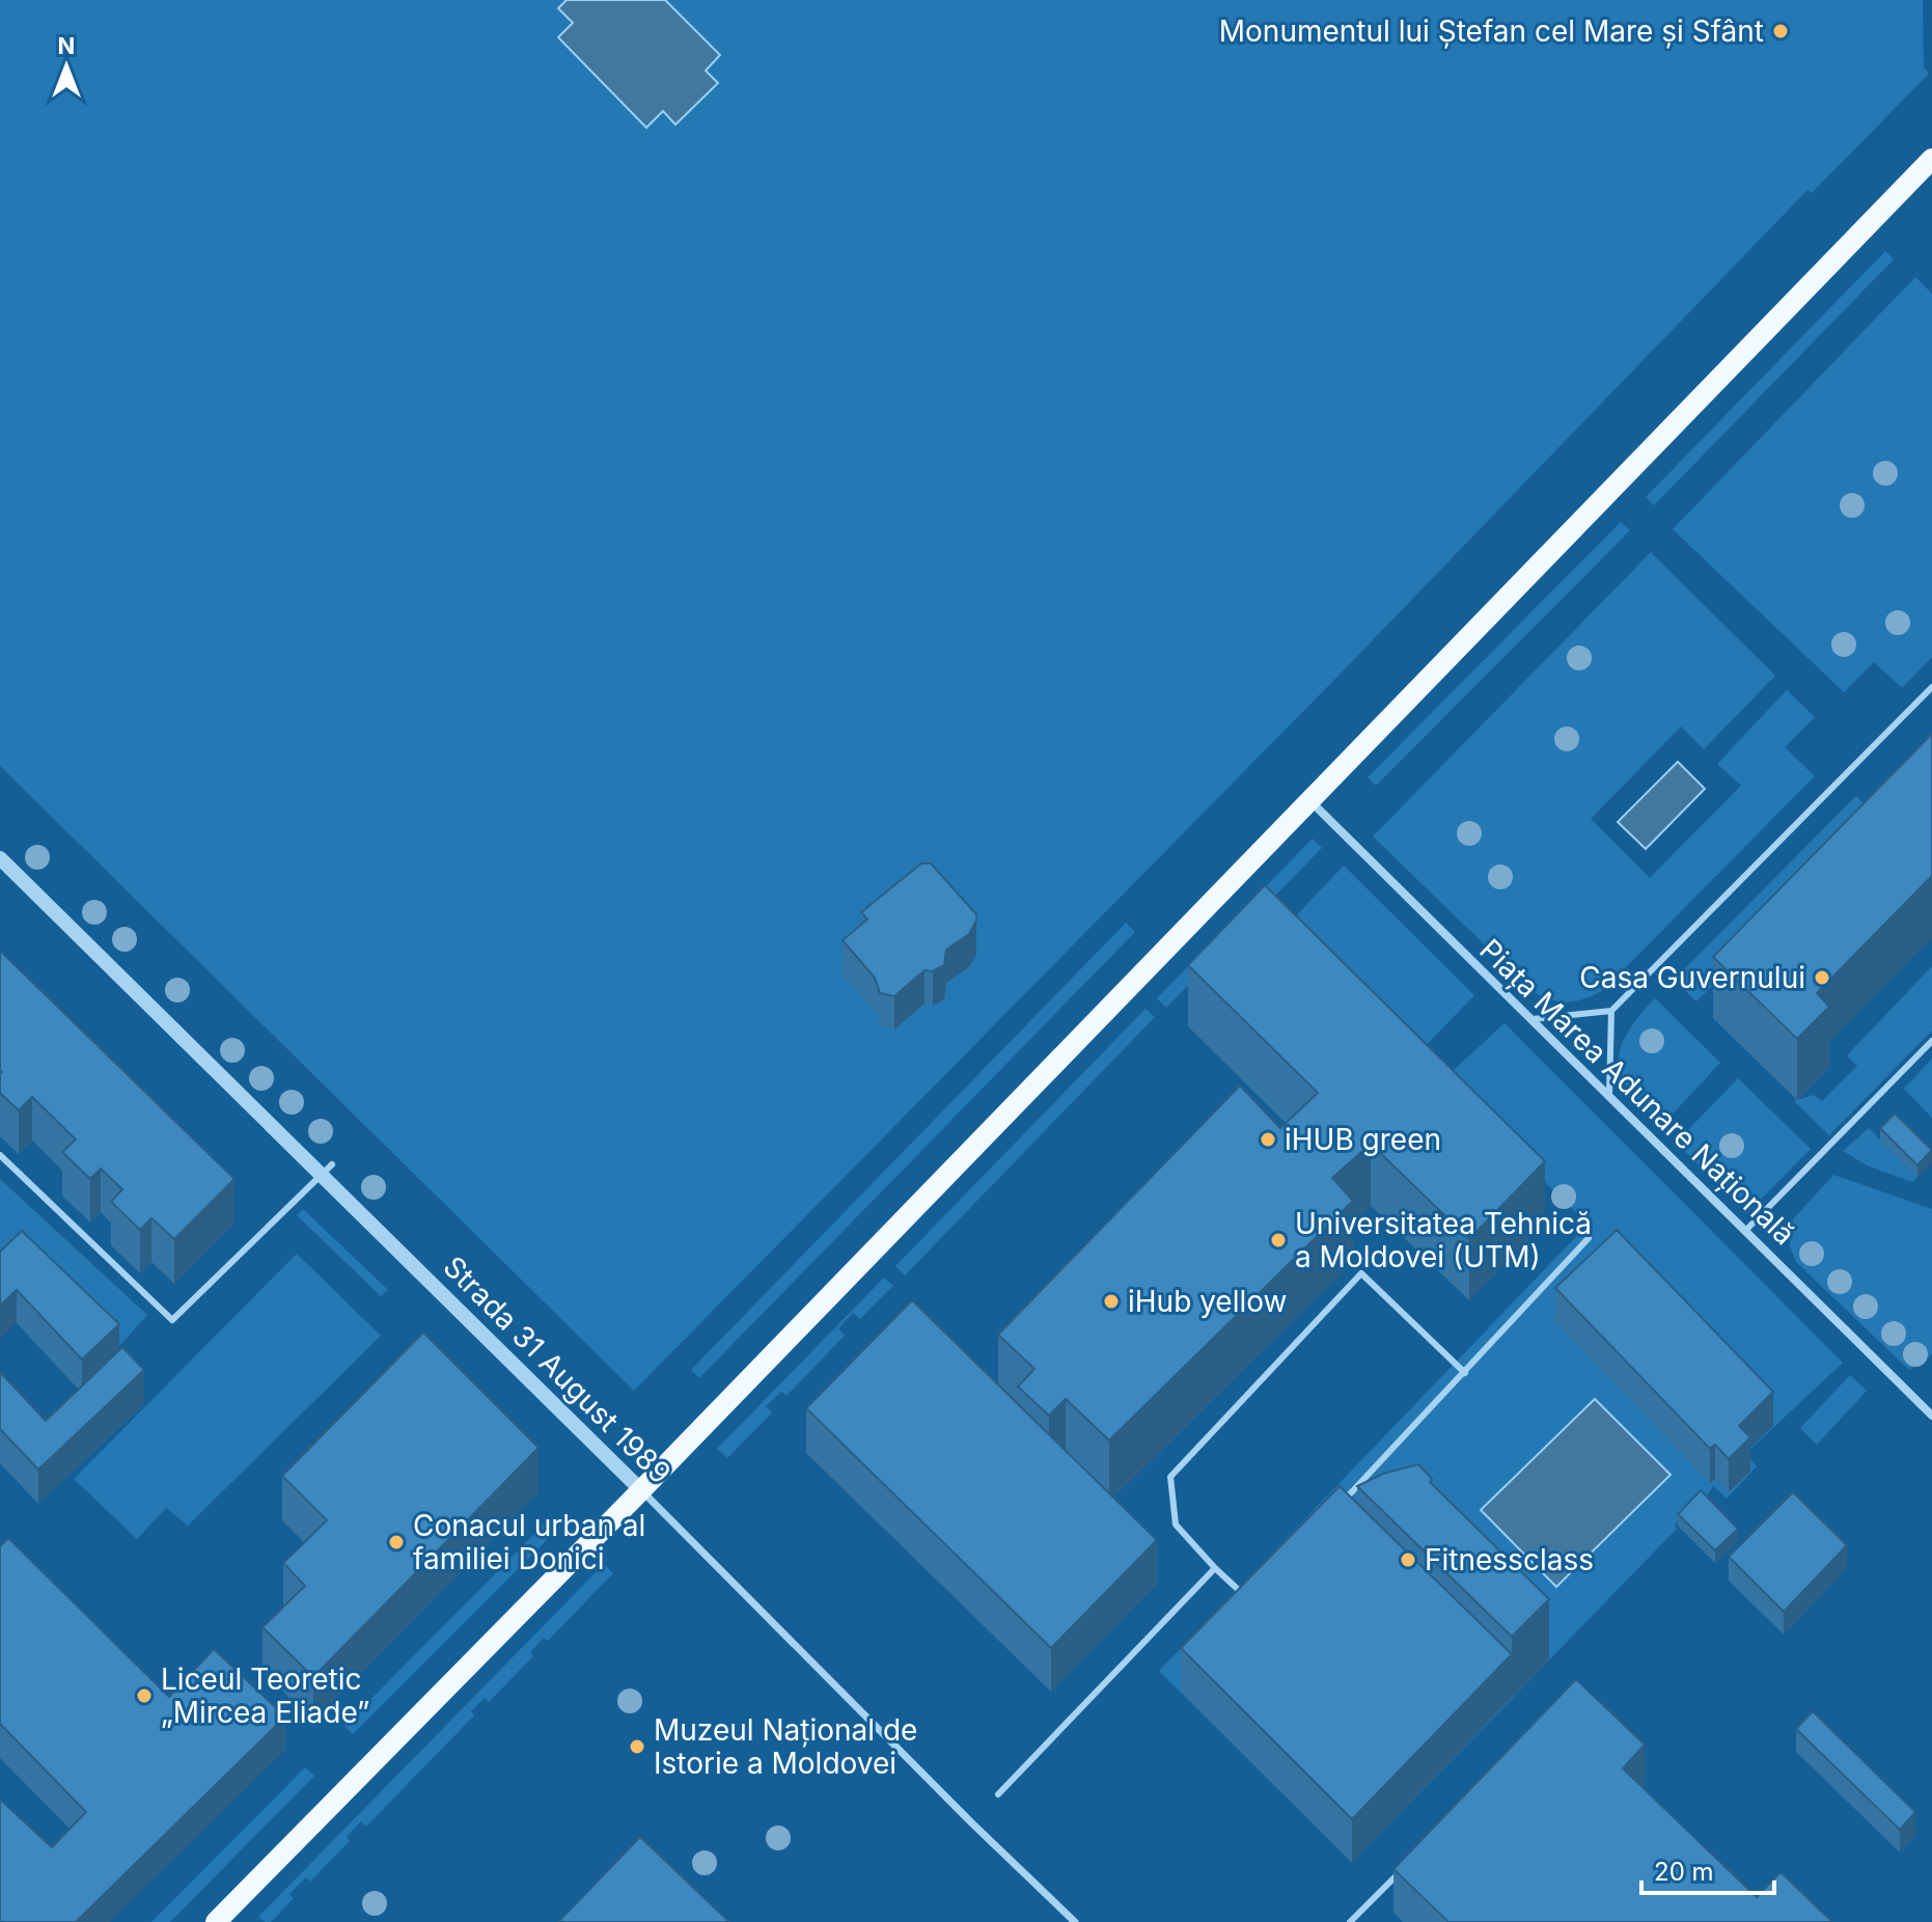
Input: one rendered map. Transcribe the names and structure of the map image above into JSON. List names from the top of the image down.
{
  "streets": {
    "street": ["Piața Marea Adunare Națională", "Strada 31 August 1989"]
  },
  "places": [
    "Monumentul lui Ștefan cel Mare și Sfânt",
    "Casa Guvernului",
    "iHUB green",
    "Universitatea Tehnică a Moldovei (UTM)",
    "iHub yellow",
    "Conacul urban al familiei Donici",
    "Fitnessclass",
    "Liceul Teoretic „Mircea Eliade”",
    "Muzeul Național de Istorie a Moldovei"
  ],
  "scale_bar": "20 m",
  "north": "top"
}
